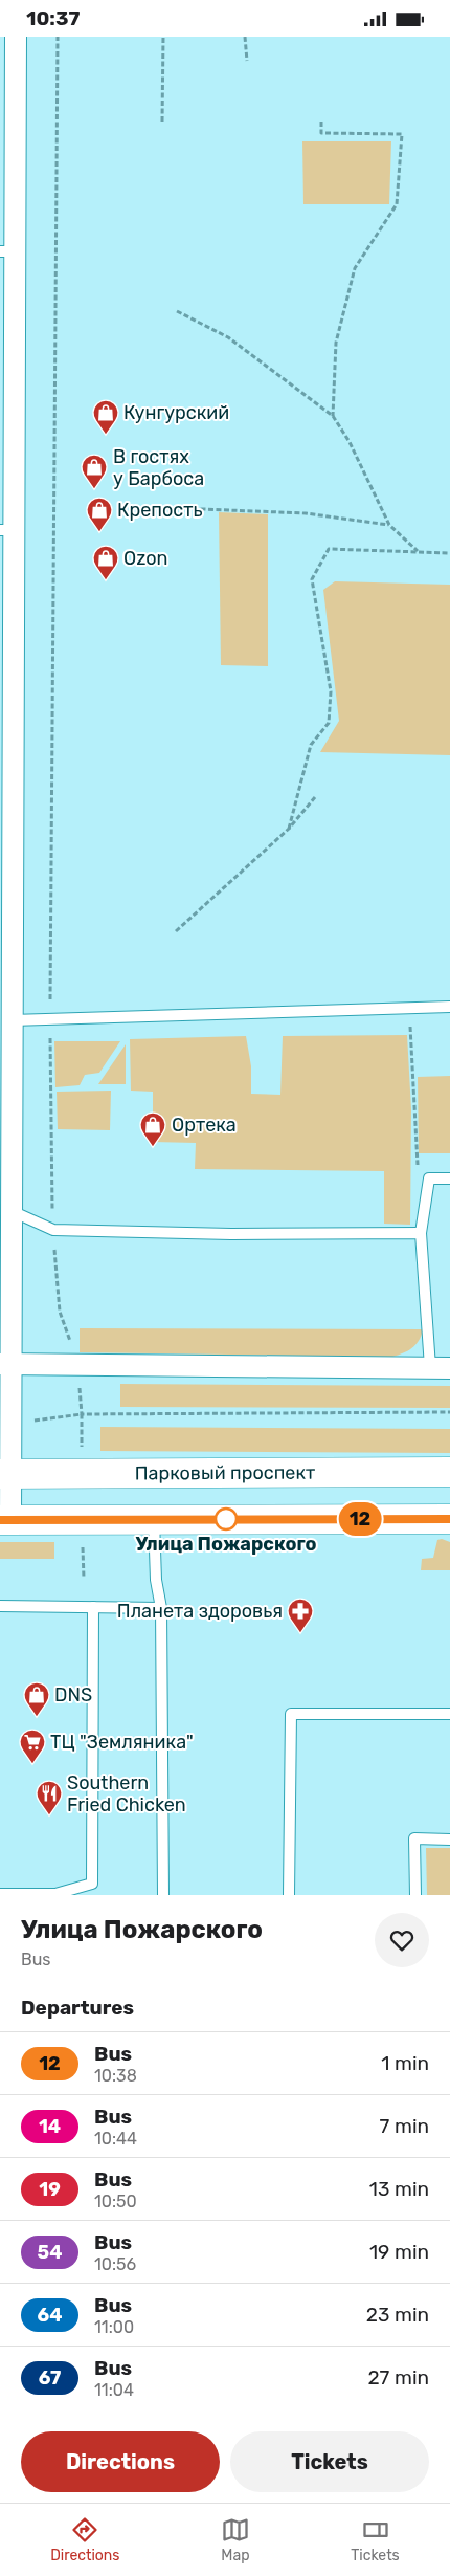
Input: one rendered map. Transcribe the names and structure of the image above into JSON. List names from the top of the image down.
{
  "streets": {
    "main road": ["Парковый проспект"]
  },
  "places": {
    "shop": [
      "Кунгурский",
      "В гостях у Барбоса",
      "Крепость",
      "Ozon",
      "Ортека",
      "DNS"
    ],
    "other": ["Улица Пожарского"],
    "pharmacy": ["Планета здоровья"],
    "supermarket": ["ТЦ \"Земляника\""],
    "restaurant": ["Southern Fried Chicken"]
  },
  "lines": ["bus line 12"],
  "page": {
    "status": "10:37",
    "on_map": "12",
    "heading": [
      ["Улица Пожарского", "Bus"],
      "Departures"
    ],
    "list": [
      {
        "mark": "12",
        "name": "Bus",
        "note": "10:38",
        "value": "1 min"
      },
      {
        "mark": "14",
        "name": "Bus",
        "note": "10:44",
        "value": "7 min"
      },
      {
        "mark": "19",
        "name": "Bus",
        "note": "10:50",
        "value": "13 min"
      },
      {
        "mark": "54",
        "name": "Bus",
        "note": "10:56",
        "value": "19 min"
      },
      {
        "mark": "64",
        "name": "Bus",
        "note": "11:00",
        "value": "23 min"
      },
      {
        "mark": "67",
        "name": "Bus",
        "note": "11:04",
        "value": "27 min"
      }
    ],
    "buttons": ["Directions", "Tickets"],
    "tabs": ["Directions", "Map", "Tickets"]
  }
}
